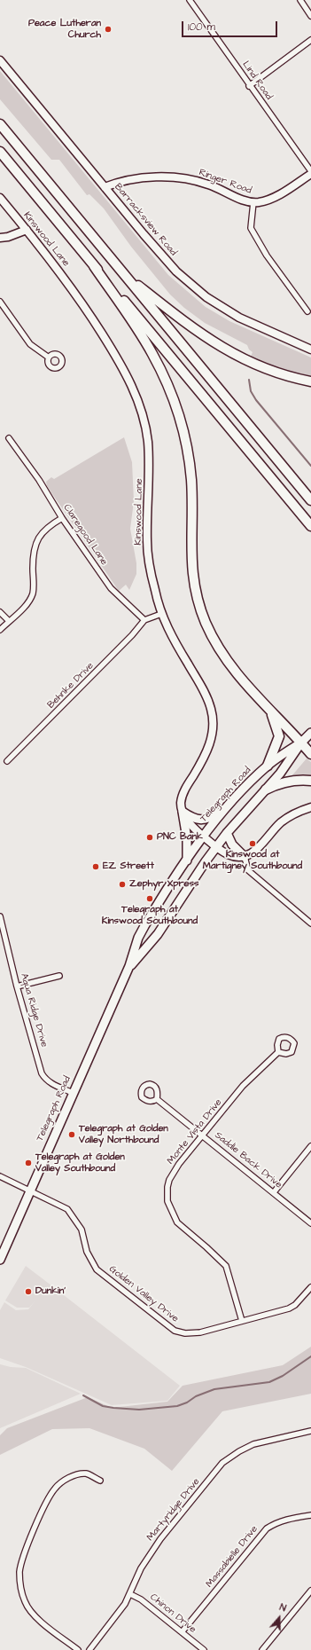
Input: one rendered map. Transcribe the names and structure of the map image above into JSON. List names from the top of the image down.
{
  "streets": {
    "main road": ["Telegraph Road"],
    "street": [
      "Lind Road",
      "Ringer Road",
      "Barracksview Road",
      "Kinswood Lane",
      "Claregood Lane",
      "Behnke Drive",
      "Aqua Ridge Drive",
      "Monte Vista Drive",
      "Saddle Back Drive",
      "Golden Valley Drive",
      "Martyridge Drive",
      "Massabielle Drive",
      "Chinon Drive"
    ]
  },
  "crossings": [
    ["Lind Road", "Ringer Road"],
    ["Ringer Road", "Barracksview Road"],
    ["Claregood Lane", "Behnke Drive"],
    ["Telegraph Road", "Aqua Ridge Drive"],
    ["Telegraph Road", "Golden Valley Drive"],
    ["Monte Vista Drive", "Saddle Back Drive"],
    ["Monte Vista Drive", "Golden Valley Drive"],
    ["Martyridge Drive", "Chinon Drive"],
    ["Massabielle Drive", "Chinon Drive"]
  ],
  "places": [
    "Peace Lutheran Church",
    "PNC Bank",
    "Kinswood at Martigney Southbound",
    "EZ Streett",
    "Zephyr Xpress",
    "Telegraph at Kinswood Southbound",
    "Telegraph at Golden Valley Northbound",
    "Telegraph at Golden Valley Southbound",
    "Dunkin'"
  ],
  "scale_bar": "100 m",
  "north": "top"
}
